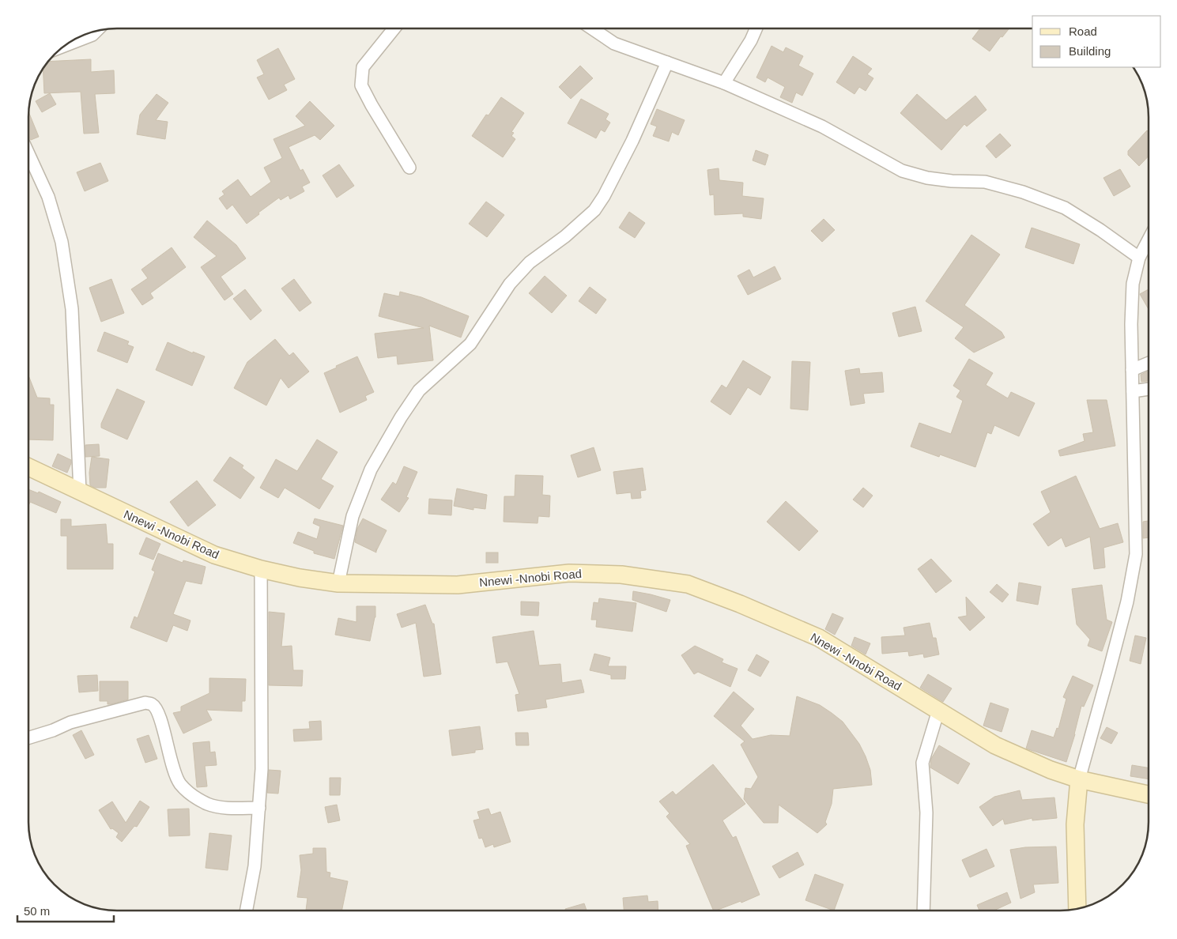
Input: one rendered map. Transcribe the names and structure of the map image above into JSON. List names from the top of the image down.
{
  "streets": {
    "main road": ["Nnewi -Nnobi Road"]
  },
  "legend": ["Road", "Building"],
  "scale_bar": "50 m"
}
